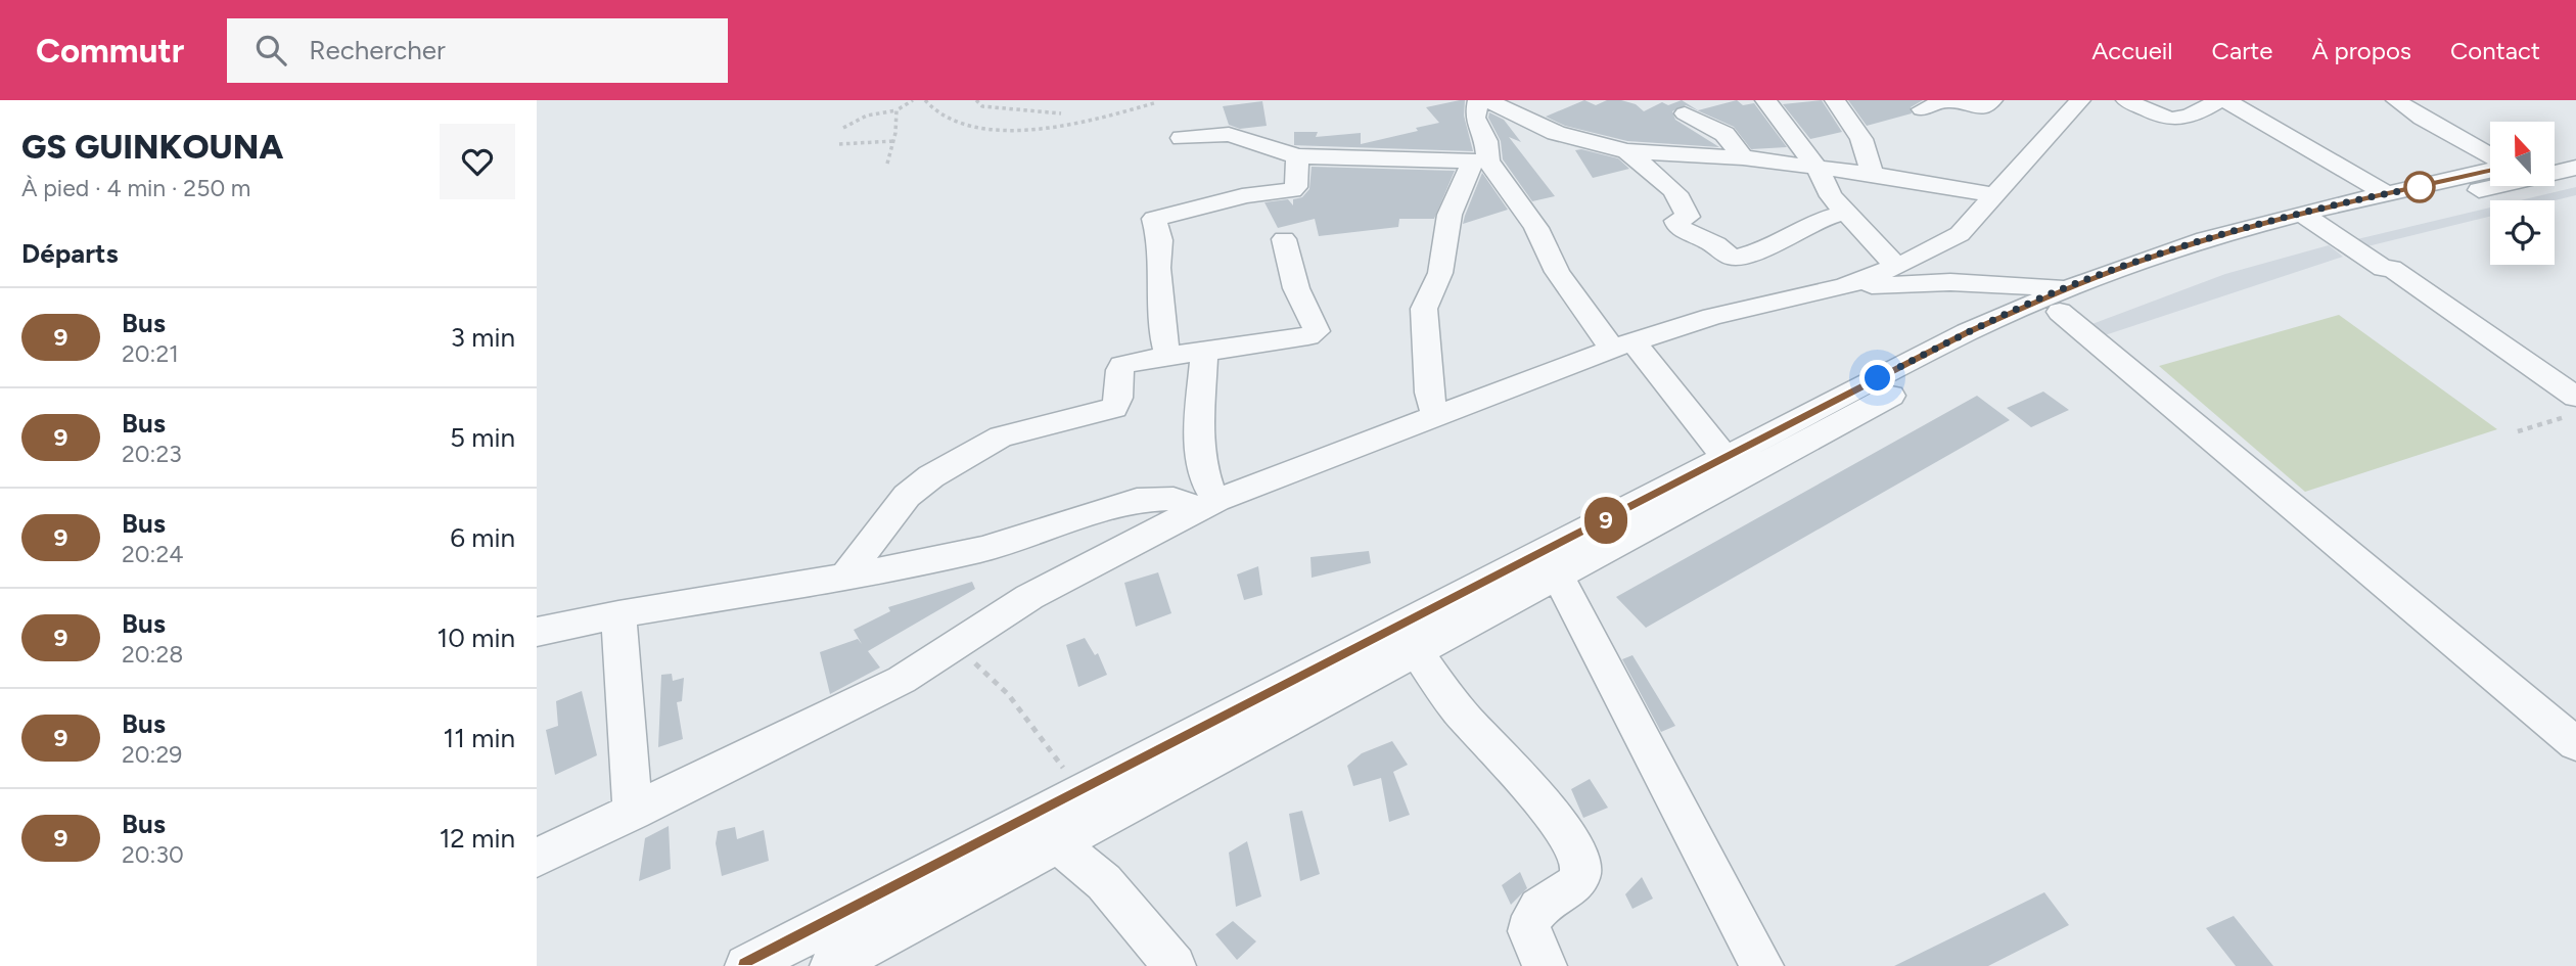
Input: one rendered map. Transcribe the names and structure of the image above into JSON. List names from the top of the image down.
{
  "lines": ["bus line 9"],
  "north": "top",
  "page": {
    "header": "Commutr",
    "search": "Rechercher",
    "nav": [
      "Accueil",
      "Carte",
      "À propos",
      "Contact"
    ],
    "heading": [
      ["GS GUINKOUNA", "À pied · 4 min · 250 m"],
      "Départs"
    ],
    "on_map": "9",
    "list": [
      {
        "mark": "9",
        "name": "Bus",
        "note": "20:21",
        "value": "3 min"
      },
      {
        "mark": "9",
        "name": "Bus",
        "note": "20:23",
        "value": "5 min"
      },
      {
        "mark": "9",
        "name": "Bus",
        "note": "20:24",
        "value": "6 min"
      },
      {
        "mark": "9",
        "name": "Bus",
        "note": "20:28",
        "value": "10 min"
      },
      {
        "mark": "9",
        "name": "Bus",
        "note": "20:29",
        "value": "11 min"
      },
      {
        "mark": "9",
        "name": "Bus",
        "note": "20:30",
        "value": "12 min"
      }
    ]
  }
}
